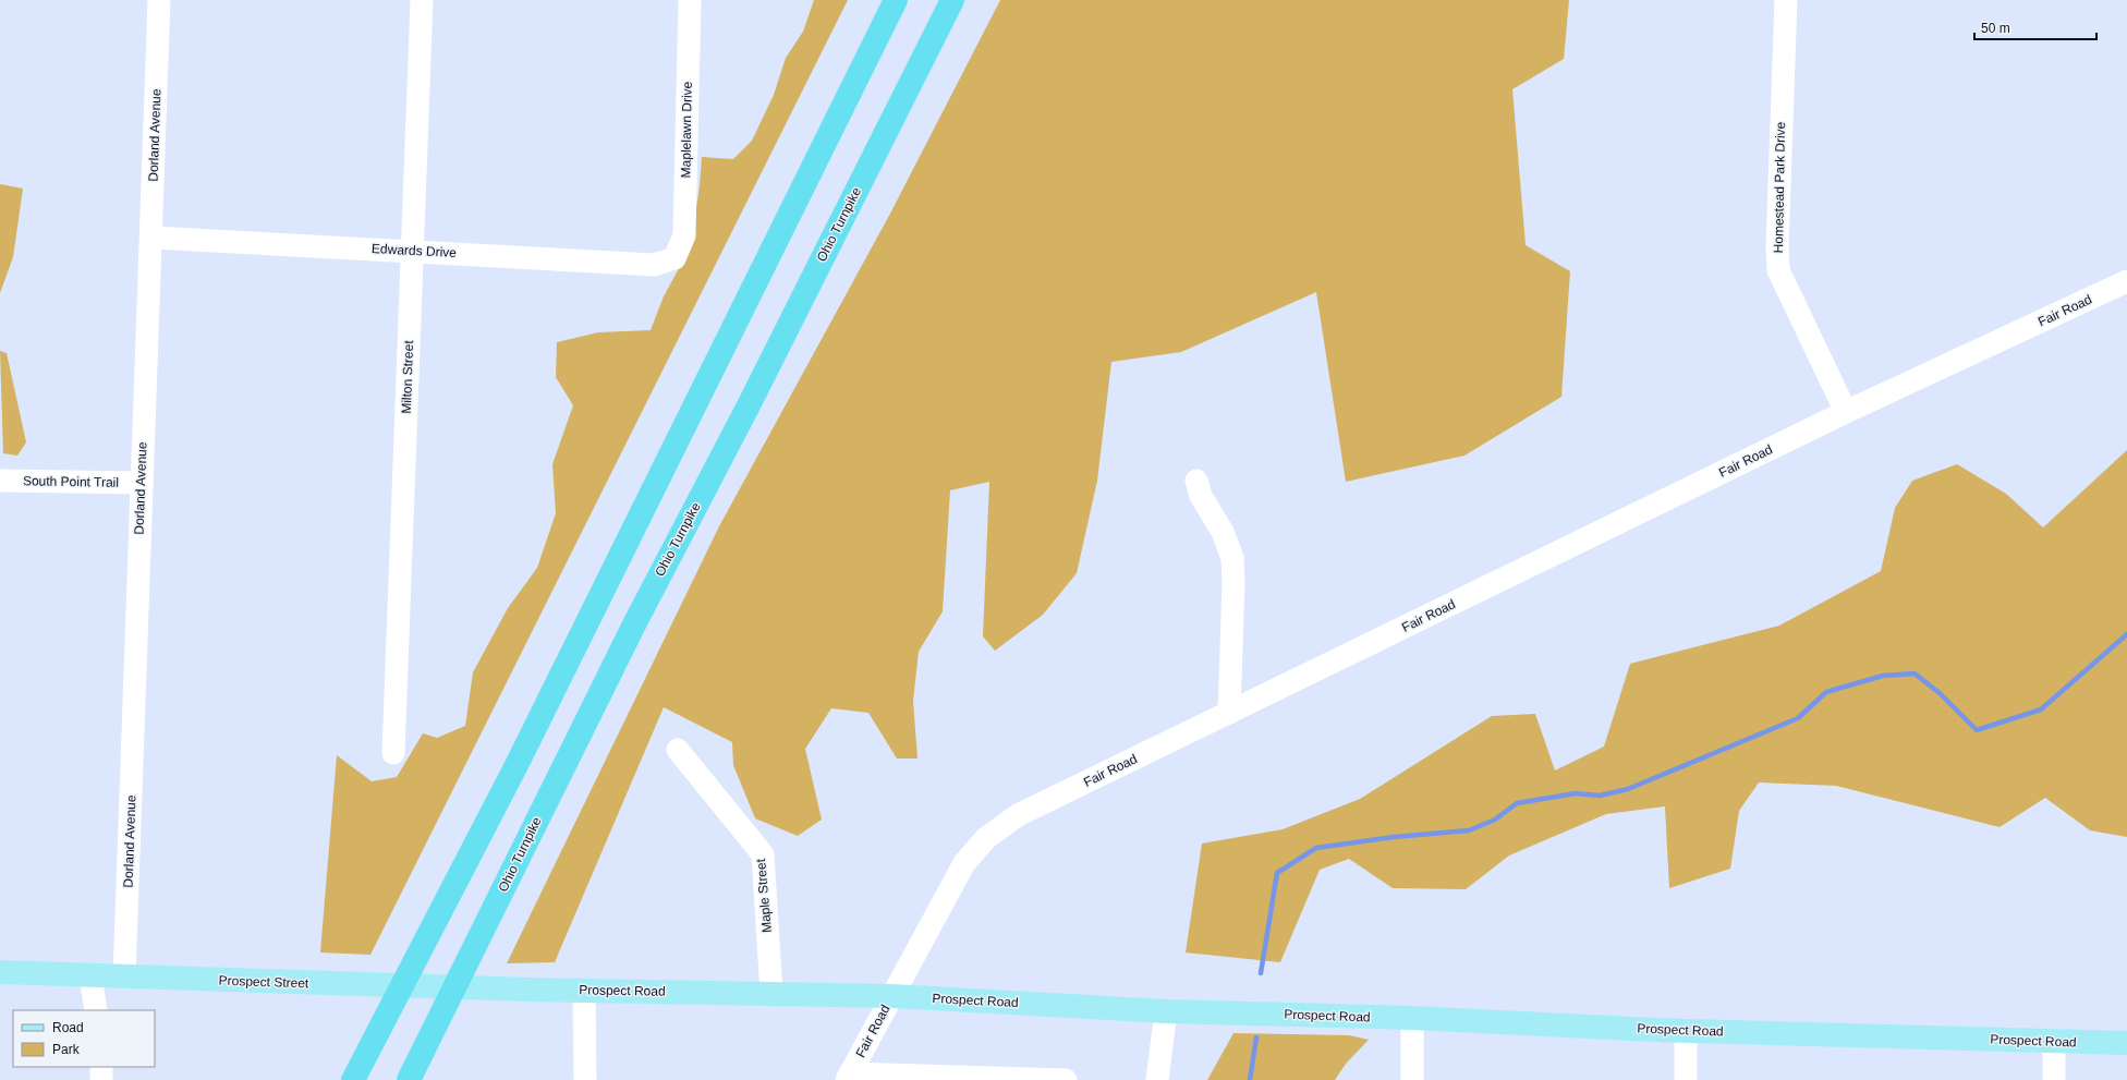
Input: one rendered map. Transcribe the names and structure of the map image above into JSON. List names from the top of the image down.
{
  "streets": {
    "highway": ["Ohio Turnpike"],
    "main road": ["Prospect Street", "Prospect Road"],
    "street": [
      "Maplelawn Drive",
      "Dorland Avenue",
      "Homestead Park Drive",
      "Edwards Drive",
      "Fair Road",
      "Milton Street",
      "South Point Trail",
      "Maple Street"
    ]
  },
  "crossings": [
    ["Maplelawn Drive", "Edwards Drive"],
    ["Dorland Avenue", "Edwards Drive"],
    ["Dorland Avenue", "South Point Trail"],
    ["Dorland Avenue", "Prospect Street"],
    ["Homestead Park Drive", "Fair Road"],
    ["Edwards Drive", "Milton Street"],
    ["Fair Road", "Prospect Road"],
    ["Maple Street", "Prospect Road"],
    ["Prospect Street", "Prospect Road"]
  ],
  "legend": ["Road", "Park"],
  "scale_bar": "50 m"
}
